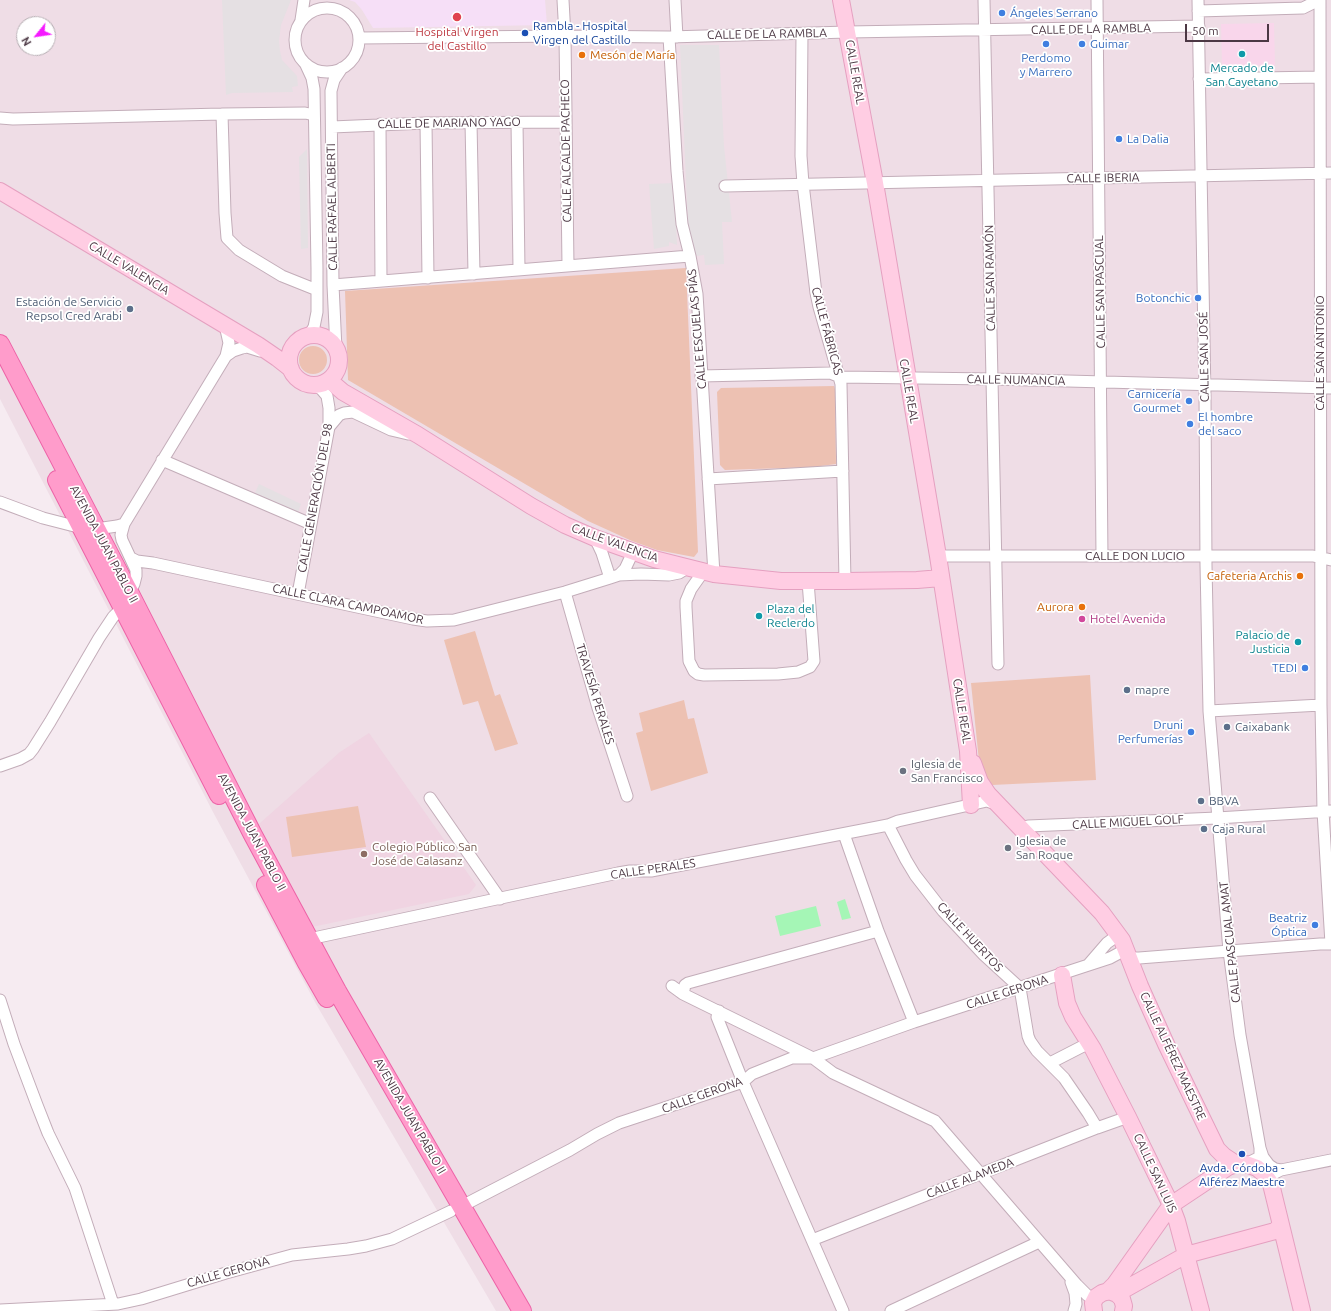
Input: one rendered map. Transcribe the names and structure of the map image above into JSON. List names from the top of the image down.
{
  "streets": {
    "main road": [
      "CALLE REAL",
      "CALLE VALENCIA",
      "AVENIDA JUAN PABLO II",
      "CALLE ALFÉREZ MAESTRE",
      "CALLE SAN LUIS"
    ],
    "street": [
      "CALLE DE LA RAMBLA",
      "CALLE DE MARIANO YAGO",
      "CALLE ALCALDE PACHECO",
      "CALLE IBERIA",
      "CALLE RAFAEL ALBERTI",
      "CALLE SAN RAMÓN",
      "CALLE SAN PASCUAL",
      "CALLE ESCUELAS PÍAS",
      "CALLE FÁBRICAS",
      "CALLE SAN ANTONIO",
      "CALLE SAN JOSÉ",
      "CALLE NUMANCIA",
      "CALLE GENERACIÓN DEL 98",
      "CALLE DON LUCIO",
      "CALLE CLARA CAMPOAMOR",
      "TRAVESÍA PERALES",
      "CALLE MIGUEL GOLF",
      "CALLE PERALES",
      "CALLE HUERTOS",
      "CALLE PASCUAL AMAT",
      "CALLE GERONA",
      "CALLE ALAMEDA"
    ]
  },
  "crossings": [
    ["CALLE DE LA RAMBLA", "CALLE REAL"],
    ["CALLE DE LA RAMBLA", "CALLE ALCALDE PACHECO"],
    ["CALLE DE LA RAMBLA", "CALLE RAFAEL ALBERTI"],
    ["CALLE DE LA RAMBLA", "CALLE SAN RAMÓN"],
    ["CALLE DE LA RAMBLA", "CALLE SAN PASCUAL"],
    ["CALLE DE LA RAMBLA", "CALLE ESCUELAS PÍAS"],
    ["CALLE DE LA RAMBLA", "CALLE FÁBRICAS"],
    ["CALLE DE LA RAMBLA", "CALLE SAN JOSÉ"],
    ["CALLE REAL", "CALLE IBERIA"],
    ["CALLE REAL", "CALLE VALENCIA"],
    ["CALLE REAL", "CALLE NUMANCIA"],
    ["CALLE REAL", "CALLE DON LUCIO"],
    ["CALLE REAL", "CALLE ALFÉREZ MAESTRE"],
    ["CALLE DE MARIANO YAGO", "CALLE ALCALDE PACHECO"],
    ["CALLE DE MARIANO YAGO", "CALLE RAFAEL ALBERTI"],
    ["CALLE IBERIA", "CALLE SAN RAMÓN"],
    ["CALLE IBERIA", "CALLE SAN PASCUAL"],
    ["CALLE IBERIA", "CALLE FÁBRICAS"],
    ["CALLE IBERIA", "CALLE SAN ANTONIO"],
    ["CALLE IBERIA", "CALLE SAN JOSÉ"],
    ["CALLE RAFAEL ALBERTI", "CALLE VALENCIA"],
    ["CALLE RAFAEL ALBERTI", "CALLE GENERACIÓN DEL 98"],
    ["CALLE VALENCIA", "CALLE ESCUELAS PÍAS"],
    ["CALLE VALENCIA", "CALLE FÁBRICAS"],
    ["CALLE VALENCIA", "CALLE GENERACIÓN DEL 98"],
    ["CALLE VALENCIA", "CALLE CLARA CAMPOAMOR"],
    ["CALLE SAN RAMÓN", "CALLE NUMANCIA"],
    ["CALLE SAN RAMÓN", "CALLE DON LUCIO"],
    ["CALLE SAN PASCUAL", "CALLE NUMANCIA"],
    ["CALLE SAN PASCUAL", "CALLE DON LUCIO"],
    ["CALLE ESCUELAS PÍAS", "CALLE NUMANCIA"],
    ["CALLE FÁBRICAS", "CALLE NUMANCIA"],
    ["CALLE SAN ANTONIO", "CALLE NUMANCIA"],
    ["CALLE SAN ANTONIO", "CALLE DON LUCIO"],
    ["CALLE SAN ANTONIO", "CALLE MIGUEL GOLF"],
    ["CALLE SAN JOSÉ", "CALLE NUMANCIA"],
    ["CALLE SAN JOSÉ", "CALLE DON LUCIO"],
    ["CALLE SAN JOSÉ", "CALLE PASCUAL AMAT"],
    ["CALLE GENERACIÓN DEL 98", "CALLE CLARA CAMPOAMOR"],
    ["AVENIDA JUAN PABLO II", "CALLE PERALES"],
    ["AVENIDA JUAN PABLO II", "CALLE GERONA"],
    ["CALLE CLARA CAMPOAMOR", "TRAVESÍA PERALES"],
    ["CALLE MIGUEL GOLF", "CALLE PASCUAL AMAT"],
    ["CALLE MIGUEL GOLF", "CALLE ALFÉREZ MAESTRE"],
    ["CALLE PERALES", "CALLE HUERTOS"],
    ["CALLE PERALES", "CALLE ALFÉREZ MAESTRE"],
    ["CALLE HUERTOS", "CALLE GERONA"],
    ["CALLE PASCUAL AMAT", "CALLE ALFÉREZ MAESTRE"],
    ["CALLE GERONA", "CALLE ALFÉREZ MAESTRE"],
    ["CALLE GERONA", "CALLE SAN LUIS"],
    ["CALLE SAN LUIS", "CALLE ALAMEDA"]
  ],
  "places": [
    "Ángeles Serrano",
    "Hospital Virgen del Castillo",
    "Rambla - Hospital Virgen del Castillo",
    "Perdomo y Marrero",
    "Guimar",
    "Mercado de San Cayetano",
    "Mesón de María",
    "La Dalia",
    "Botonchic",
    "Estación de Servicio Repsol Cred Arabi",
    "Carnicería Gourmet",
    "El hombre del saco",
    "Cafeteria Archis",
    "Aurora",
    "Plaza del Reclerdo",
    "Hotel Avenida",
    "Palacio de Justicia",
    "TEDI",
    "mapre",
    "Caixabank",
    "Druni Perfumerías",
    "Iglesia de San Francisco",
    "BBVA",
    "Caja Rural",
    "Iglesia de San Roque",
    "Colegio Público San José de Calasanz",
    "Beatriz Óptica",
    "Avda. Córdoba - Alférez Maestre"
  ],
  "scale_bar": "50 m",
  "north": "bottom left"
}
